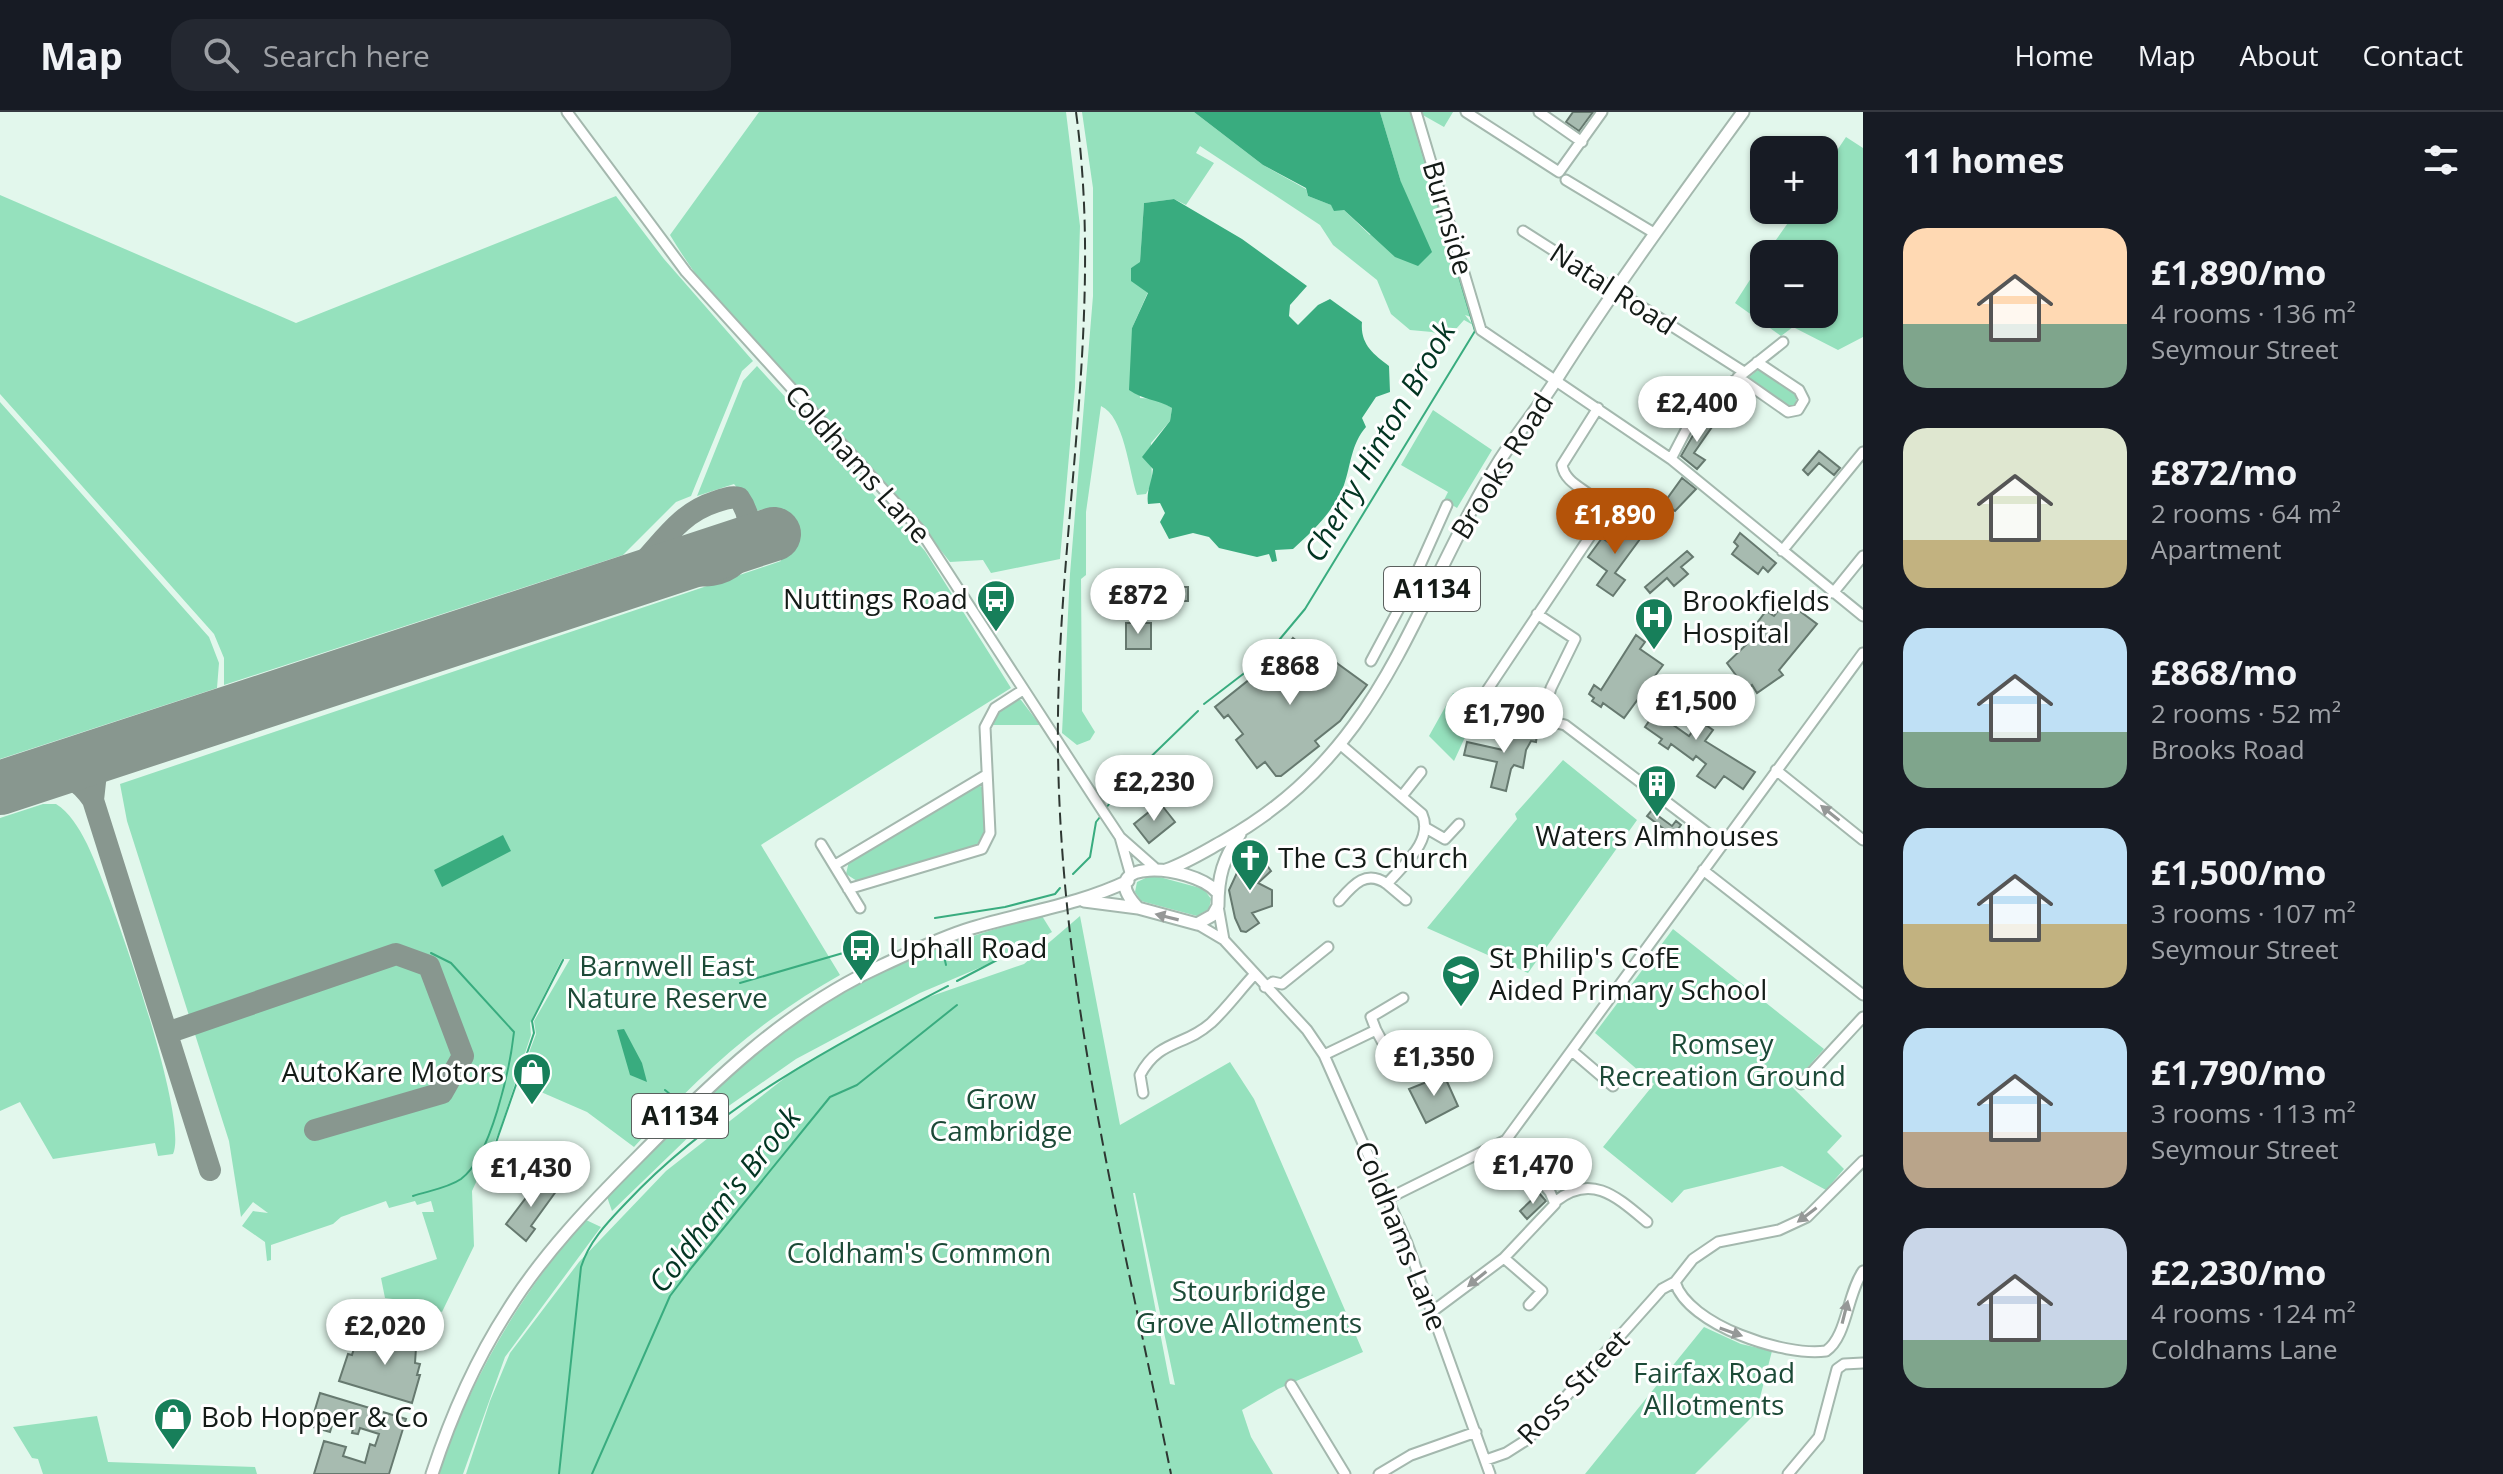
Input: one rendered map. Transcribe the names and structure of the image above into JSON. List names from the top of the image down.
{
  "streets": {
    "main road": ["Brooks Road", "A1134"],
    "street": [
      "Burnside",
      "Natal Road",
      "Coldhams Lane",
      "Ross Street"
    ]
  },
  "crossings": [
    ["Burnside", "Brooks Road"],
    ["Burnside", "A1134"],
    ["Natal Road", "A1134"],
    ["Coldhams Lane", "Brooks Road"],
    ["Coldhams Lane", "A1134"],
    ["Coldhams Lane", "Ross Street"],
    ["Brooks Road", "A1134"]
  ],
  "one_way": ["Ross Street"],
  "water": ["Cherry Hinton Brook", "Coldham's Brook"],
  "parks": [
    "Barnwell East Nature Reserve",
    "Romsey Recreation Ground",
    "Grow Cambridge",
    "Coldham's Common",
    "Stourbridge Grove Allotments",
    "Fairfax Road Allotments"
  ],
  "places": {
    "bus stop": ["Nuttings Road", "Uphall Road"],
    "hospital": ["Brookfields Hospital"],
    "building": ["Waters Almhouses"],
    "church": ["The C3 Church"],
    "school or university": ["St Philip's CofE Aided Primary School"],
    "shop": ["AutoKare Motors", "Bob Hopper & Co"]
  },
  "page": {
    "header": "Map",
    "search": "Search here",
    "nav": [
      "Home",
      "Map",
      "About",
      "Contact"
    ],
    "heading": "11 homes",
    "map_buttons": ["+", "−"],
    "list": [
      {
        "name": "£1,890/mo",
        "note": "4 rooms · 136 m² · Seymour Street"
      },
      {
        "name": "£872/mo",
        "note": "2 rooms · 64 m² · Apartment"
      },
      {
        "name": "£868/mo",
        "note": "2 rooms · 52 m² · Brooks Road"
      },
      {
        "name": "£1,500/mo",
        "note": "3 rooms · 107 m² · Seymour Street"
      },
      {
        "name": "£1,790/mo",
        "note": "3 rooms · 113 m² · Seymour Street"
      },
      {
        "name": "£2,230/mo",
        "note": "4 rooms · 124 m² · Coldhams Lane"
      }
    ],
    "price": [
      "£2,400",
      "£1,890",
      "£872",
      "£868",
      "£1,500",
      "£1,790",
      "£2,230",
      "£1,350",
      "£1,470",
      "£1,430",
      "£2,020"
    ]
  }
}
